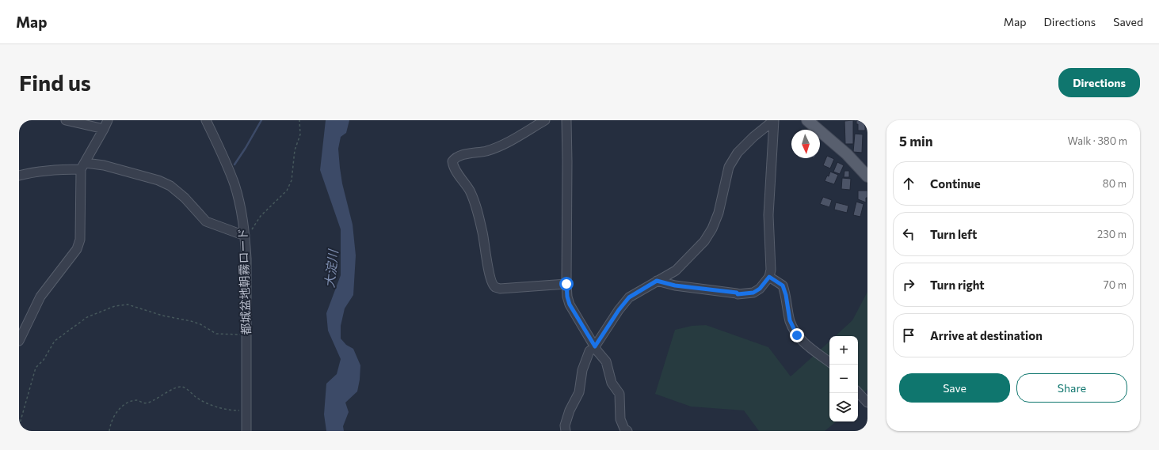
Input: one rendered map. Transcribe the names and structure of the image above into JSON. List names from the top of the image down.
{
  "streets": {
    "street": ["都城盆地朝霧ロード"]
  },
  "water": ["大淀川"],
  "north": "bottom",
  "page": {
    "header": "Map",
    "nav": ["Map", "Directions", "Saved"],
    "buttons": [
      "Directions",
      ["Save", "Share"]
    ],
    "title": "Find us",
    "heading": ["5 min", "Walk · 380 m"],
    "list": [
      ["Continue", "80 m"],
      ["Turn left", "230 m"],
      ["Turn right", "70 m"],
      "Arrive at destination"
    ],
    "map_buttons": ["+", "−"]
  }
}
